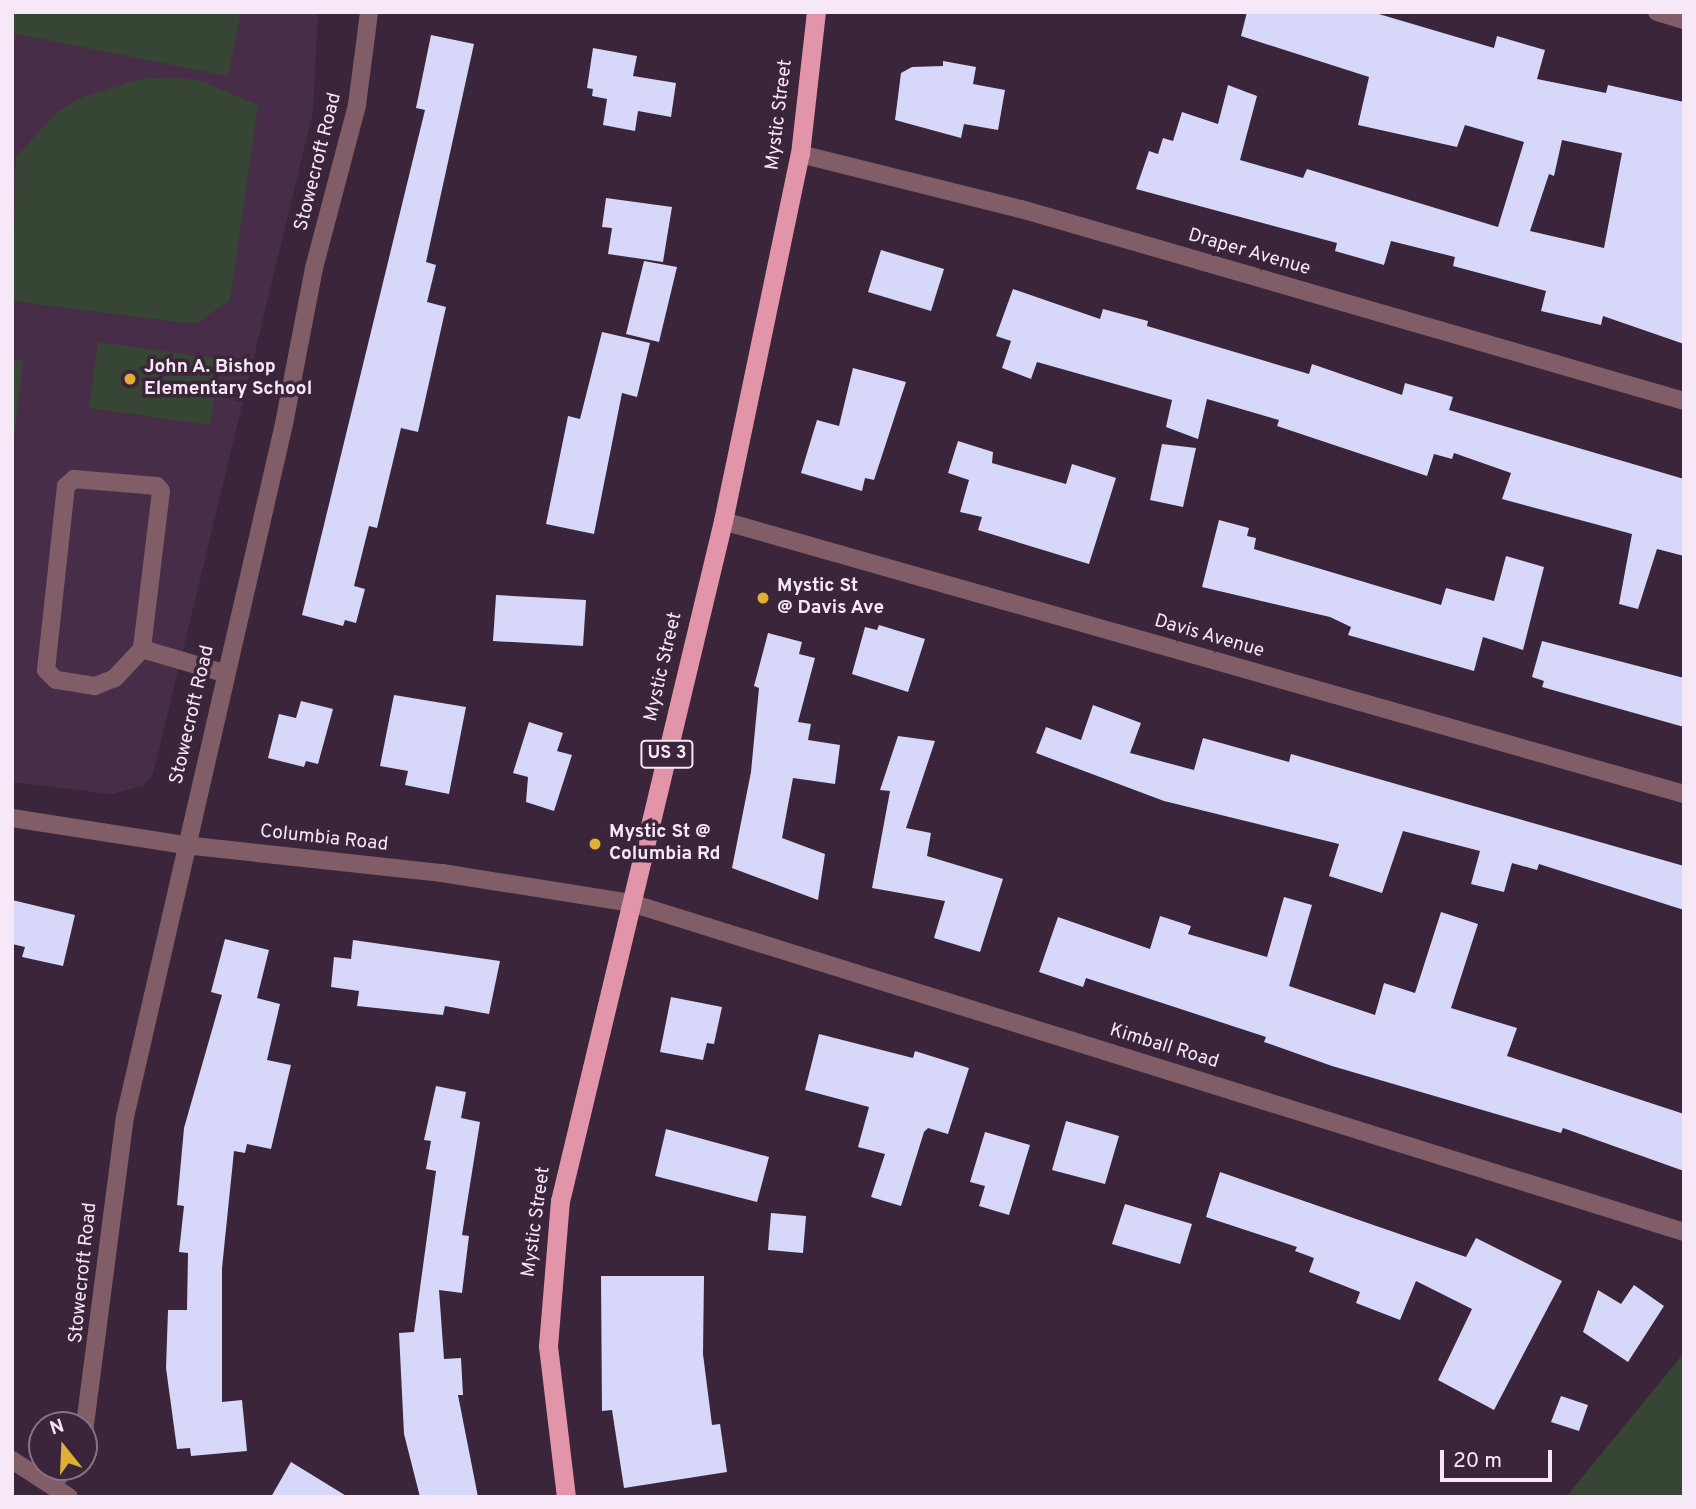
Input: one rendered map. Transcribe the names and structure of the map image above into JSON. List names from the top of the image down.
{
  "streets": {
    "highway": ["Mystic Street", "US 3"],
    "street": [
      "Stowecroft Road",
      "Draper Avenue",
      "Davis Avenue",
      "Columbia Road",
      "Kimball Road"
    ]
  },
  "crossings": [
    ["Mystic Street", "Draper Avenue"],
    ["Mystic Street", "Davis Avenue"],
    ["Mystic Street", "Columbia Road"],
    ["Mystic Street", "Kimball Road"],
    ["Stowecroft Road", "Columbia Road"],
    ["Columbia Road", "Kimball Road"]
  ],
  "places": ["John A. Bishop Elementary School", "Mystic St @ Davis Ave", "Mystic St @ Columbia Rd"],
  "scale_bar": "20 m",
  "north": "top"
}
